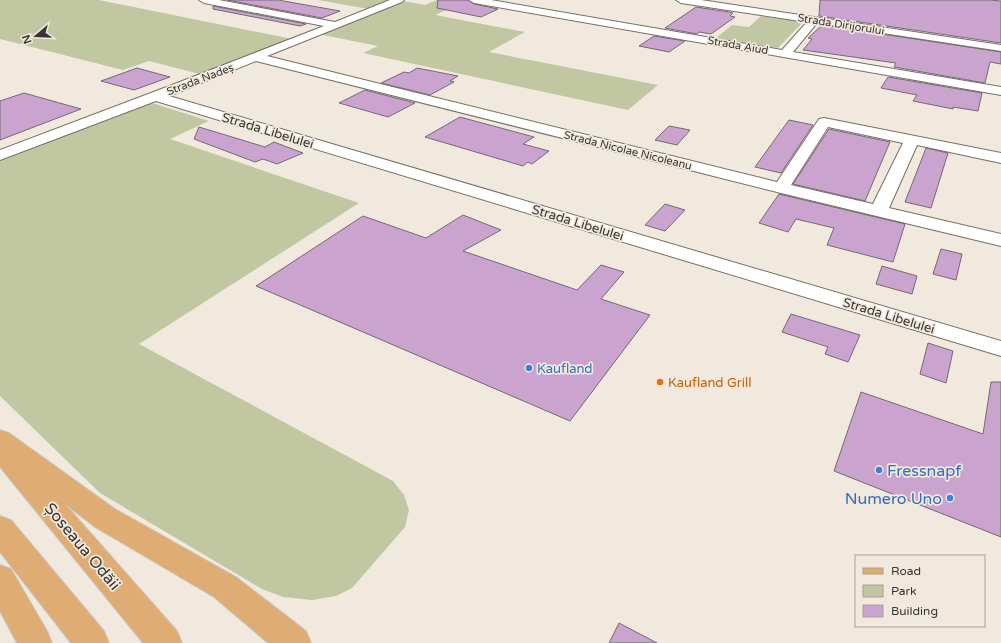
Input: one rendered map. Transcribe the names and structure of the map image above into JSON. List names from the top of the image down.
{
  "streets": {
    "main road": ["Șoseaua Odăii"],
    "street": [
      "Strada Dirijorului",
      "Strada Aiud",
      "Strada Nadeș",
      "Strada Libelulei",
      "Strada Nicolae Nicoleanu"
    ]
  },
  "crossings": [
    ["Strada Nadeș", "Strada Libelulei"],
    ["Strada Nadeș", "Strada Nicolae Nicoleanu"]
  ],
  "places": [
    "Kaufland",
    "Kaufland Grill",
    "Fressnapf",
    "Numero Uno"
  ],
  "legend": ["Road", "Park", "Building"],
  "north": "left"
}
